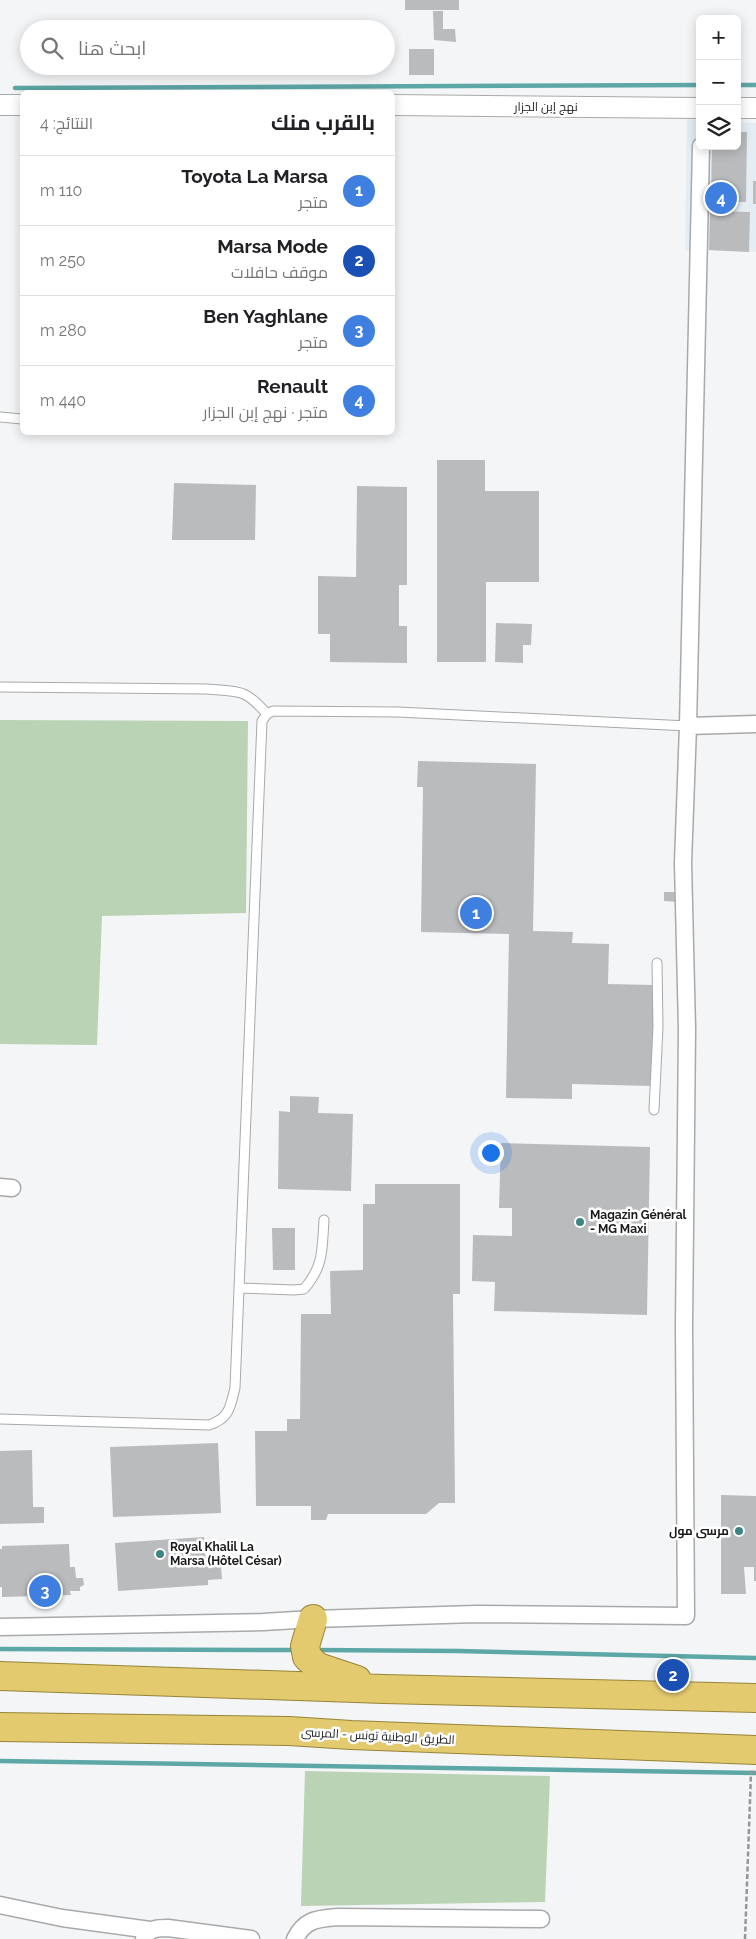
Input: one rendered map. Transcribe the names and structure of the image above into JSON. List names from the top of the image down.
{
  "streets": {
    "highway": ["الطريق الوطنية تونس - المرسى"],
    "street": ["نهج إبن الجزار"]
  },
  "places": ["Magazin Général - MG Maxi", "مرسى مول", "Royal Khalil La Marsa (Hôtel César)"],
  "page": {
    "map_buttons": ["+", "−"],
    "search": "ابحث هنا",
    "heading": ["بالقرب منك", "النتائج: 4"],
    "list": [
      {
        "mark": "1",
        "name": "Toyota La Marsa",
        "note": "متجر",
        "value": "110 m"
      },
      {
        "mark": "2",
        "name": "Marsa Mode",
        "note": "موقف حافلات",
        "value": "250 m"
      },
      {
        "mark": "3",
        "name": "Ben Yaghlane",
        "note": "متجر",
        "value": "280 m"
      },
      {
        "mark": "4",
        "name": "Renault",
        "note": "متجر · نهج إبن الجزار",
        "value": "440 m"
      }
    ],
    "pins": [
      "4",
      "1",
      "3",
      "2"
    ]
  }
}
